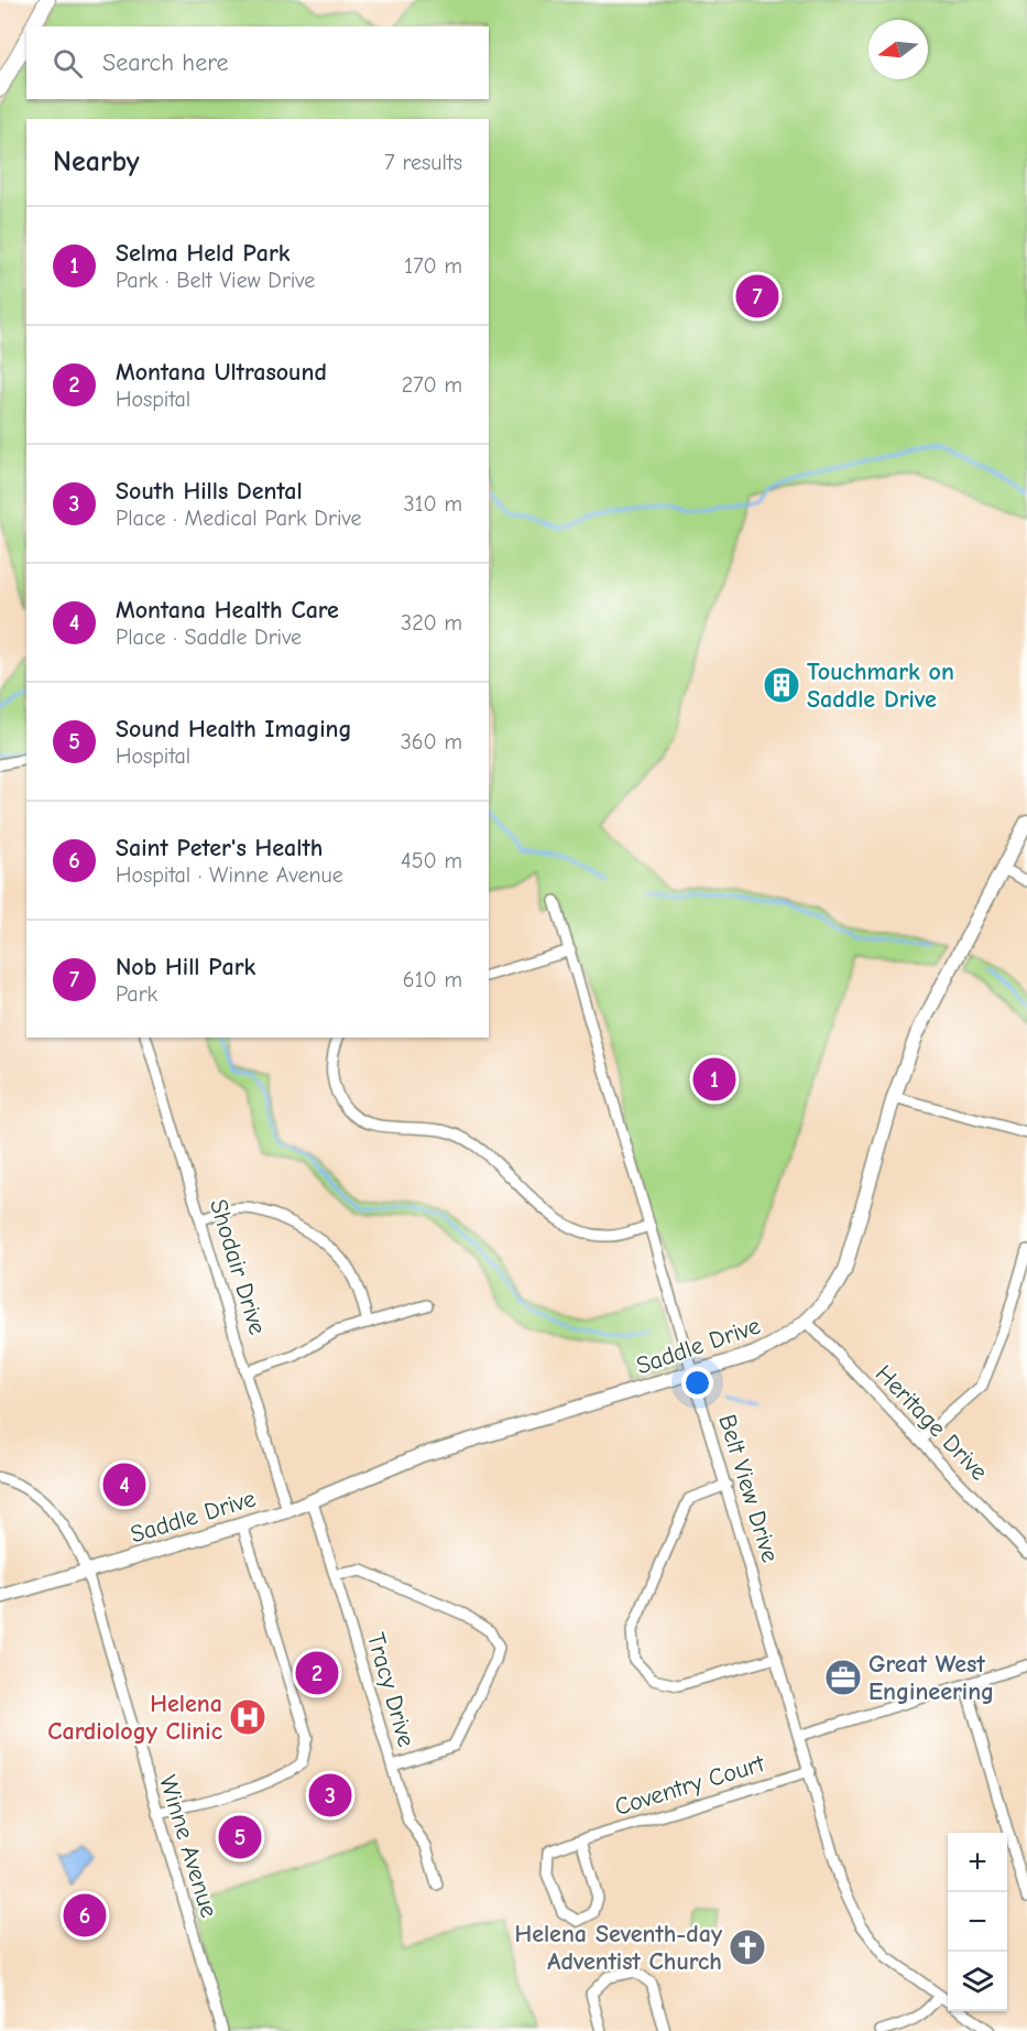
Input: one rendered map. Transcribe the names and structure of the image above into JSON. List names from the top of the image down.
{
  "streets": {
    "street": [
      "Shodair Drive",
      "Saddle Drive",
      "Heritage Drive",
      "Belt View Drive",
      "Tracy Drive",
      "Coventry Court",
      "Winne Avenue"
    ]
  },
  "crossings": [
    ["Shodair Drive", "Saddle Drive"],
    ["Saddle Drive", "Heritage Drive"],
    ["Saddle Drive", "Belt View Drive"],
    ["Saddle Drive", "Tracy Drive"],
    ["Saddle Drive", "Winne Avenue"],
    ["Belt View Drive", "Coventry Court"]
  ],
  "places": {
    "building": ["Touchmark on Saddle Drive"],
    "office": ["Great West Engineering"],
    "hospital": ["Helena Cardiology Clinic"],
    "church": ["Helena Seventh-day Adventist Church"]
  },
  "north": "left",
  "page": {
    "search": "Search here",
    "heading": ["Nearby", "7 results"],
    "list": [
      {
        "mark": "1",
        "name": "Selma Held Park",
        "note": "Park · Belt View Drive",
        "value": "170 m"
      },
      {
        "mark": "2",
        "name": "Montana Ultrasound",
        "note": "Hospital",
        "value": "270 m"
      },
      {
        "mark": "3",
        "name": "South Hills Dental",
        "note": "Place · Medical Park Drive",
        "value": "310 m"
      },
      {
        "mark": "4",
        "name": "Montana Health Care",
        "note": "Place · Saddle Drive",
        "value": "320 m"
      },
      {
        "mark": "5",
        "name": "Sound Health Imaging",
        "note": "Hospital",
        "value": "360 m"
      },
      {
        "mark": "6",
        "name": "Saint Peter's Health",
        "note": "Hospital · Winne Avenue",
        "value": "450 m"
      },
      {
        "mark": "7",
        "name": "Nob Hill Park",
        "note": "Park",
        "value": "610 m"
      }
    ],
    "pins": [
      "7",
      "1",
      "4",
      "2",
      "3",
      "5",
      "6"
    ],
    "map_buttons": ["+", "−"]
  }
}
